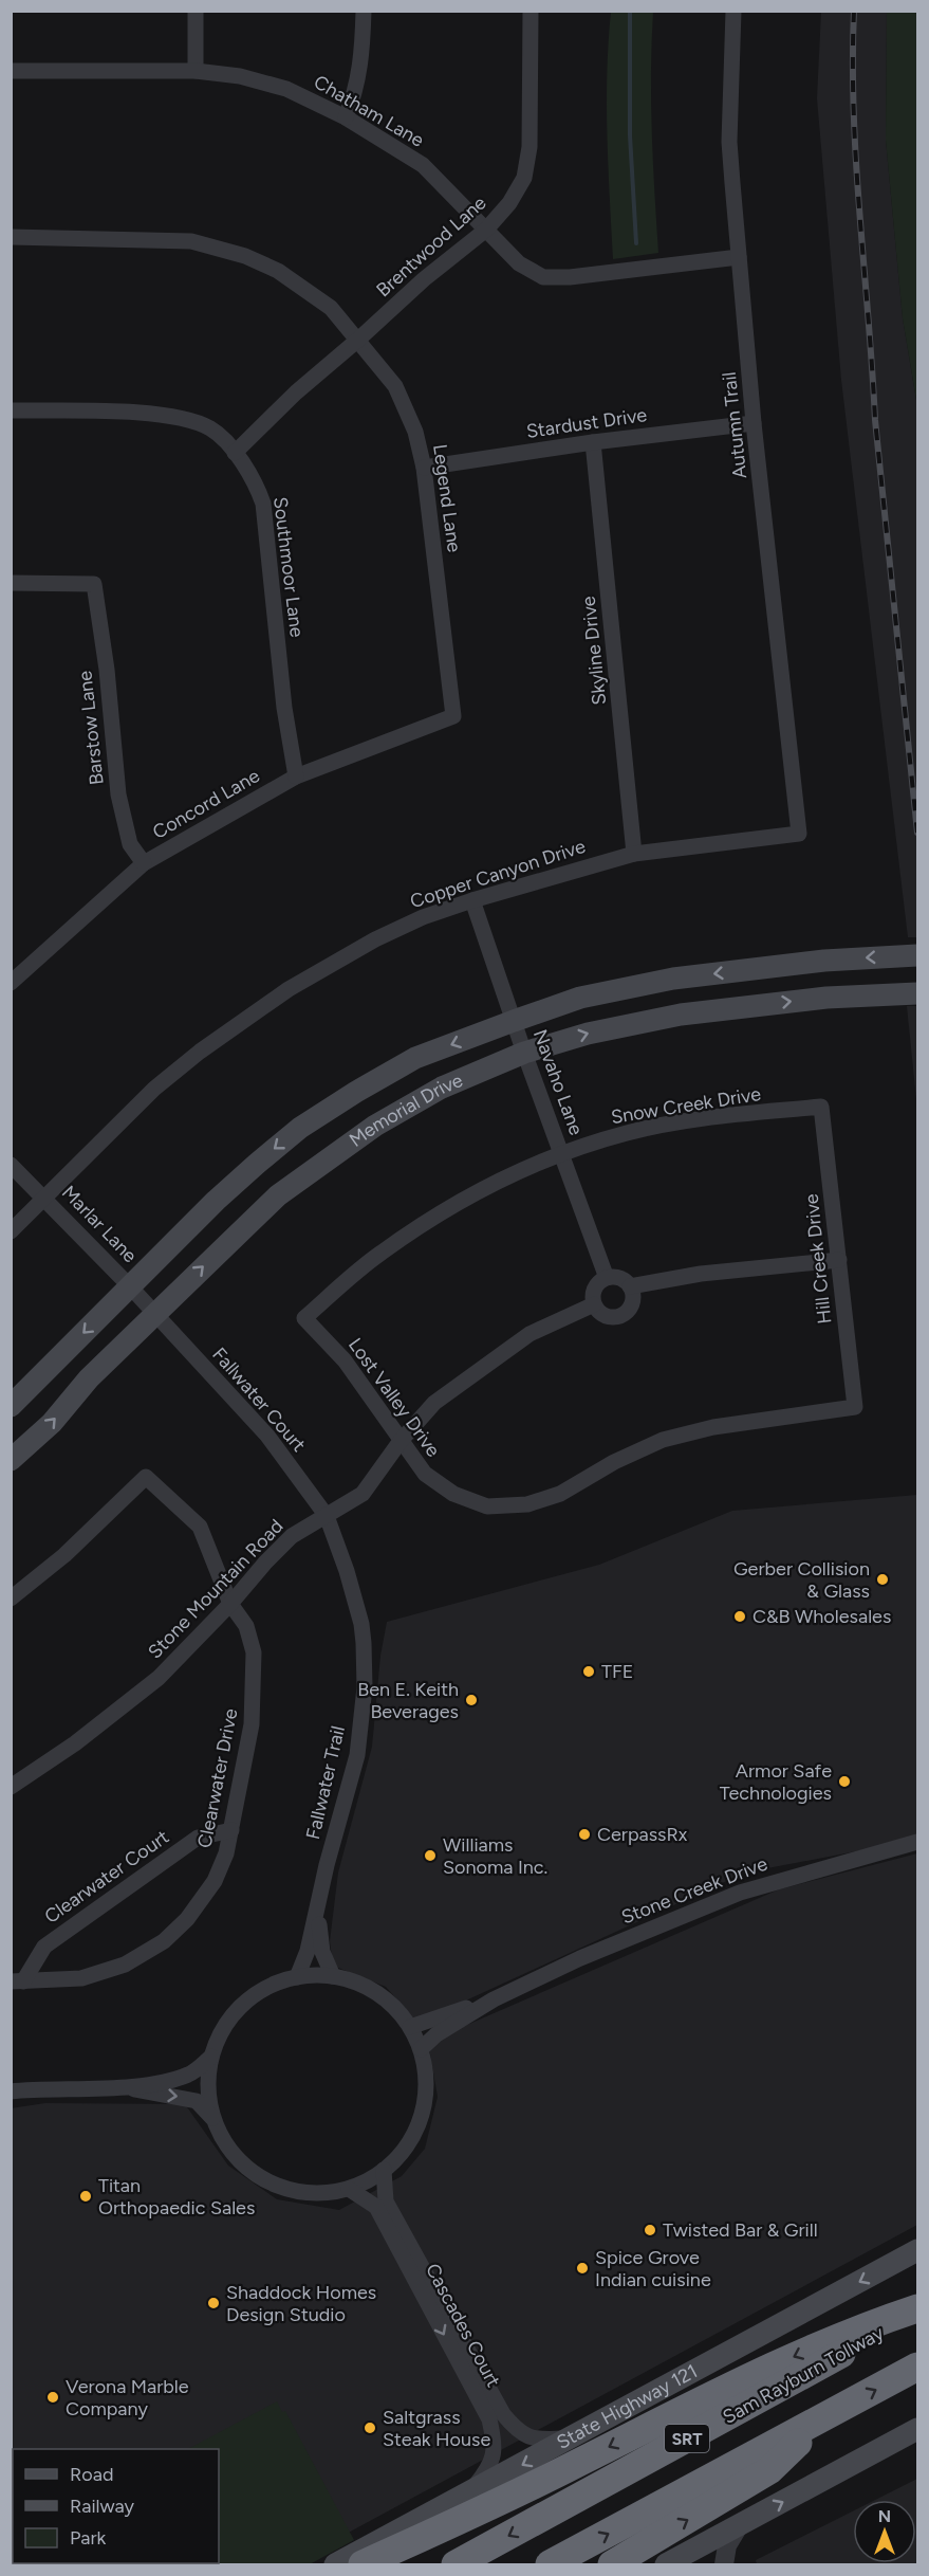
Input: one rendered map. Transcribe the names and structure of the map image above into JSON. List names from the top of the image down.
{
  "streets": {
    "highway": ["Sam Rayburn Tollway", "SRT"],
    "main road": ["Memorial Drive", "State Highway 121"],
    "street": [
      "Chatham Lane",
      "Brentwood Lane",
      "Stardust Drive",
      "Autumn Trail",
      "Legend Lane",
      "Southmoor Lane",
      "Skyline Drive",
      "Barstow Lane",
      "Concord Lane",
      "Copper Canyon Drive",
      "Navaho Lane",
      "Snow Creek Drive",
      "Marlar Lane",
      "Hill Creek Drive",
      "Lost Valley Drive",
      "Fallwater Court",
      "Stone Mountain Road",
      "Clearwater Drive",
      "Fallwater Trail",
      "Clearwater Court",
      "Stone Creek Drive",
      "Cascades Court"
    ]
  },
  "crossings": [
    ["Chatham Lane", "Brentwood Lane"],
    ["Chatham Lane", "Autumn Trail"],
    ["Brentwood Lane", "Legend Lane"],
    ["Brentwood Lane", "Southmoor Lane"],
    ["Stardust Drive", "Autumn Trail"],
    ["Stardust Drive", "Legend Lane"],
    ["Stardust Drive", "Skyline Drive"],
    ["Autumn Trail", "Copper Canyon Drive"],
    ["Legend Lane", "Concord Lane"],
    ["Southmoor Lane", "Concord Lane"],
    ["Skyline Drive", "Copper Canyon Drive"],
    ["Barstow Lane", "Concord Lane"],
    ["Copper Canyon Drive", "Navaho Lane"],
    ["Copper Canyon Drive", "Marlar Lane"],
    ["Navaho Lane", "Snow Creek Drive"],
    ["Navaho Lane", "Memorial Drive"],
    ["Navaho Lane", "Stone Mountain Road"],
    ["Snow Creek Drive", "Hill Creek Drive"],
    ["Snow Creek Drive", "Lost Valley Drive"],
    ["Memorial Drive", "Marlar Lane"],
    ["Memorial Drive", "Fallwater Court"],
    ["Marlar Lane", "Fallwater Court"],
    ["Hill Creek Drive", "Lost Valley Drive"],
    ["Lost Valley Drive", "Stone Mountain Road"],
    ["Fallwater Court", "Stone Mountain Road"],
    ["Fallwater Court", "Fallwater Trail"],
    ["Stone Mountain Road", "Clearwater Drive"],
    ["Stone Mountain Road", "Fallwater Trail"],
    ["Clearwater Drive", "Clearwater Court"],
    ["Fallwater Trail", "Stone Creek Drive"],
    ["Fallwater Trail", "Cascades Court"],
    ["Stone Creek Drive", "Cascades Court"],
    ["Cascades Court", "State Highway 121"]
  ],
  "places": [
    "Gerber Collision & Glass",
    "C&B Wholesales",
    "TFE",
    "Ben E. Keith Beverages",
    "Armor Safe Technologies",
    "CerpassRx",
    "Williams Sonoma Inc.",
    "Titan Orthopaedic Sales",
    "Twisted Bar & Grill",
    "Spice Grove Indian cuisine",
    "Shaddock Homes Design Studio",
    "Verona Marble Company",
    "Saltgrass Steak House"
  ],
  "legend": ["Road", "Railway", "Park"],
  "north": "top"
}
